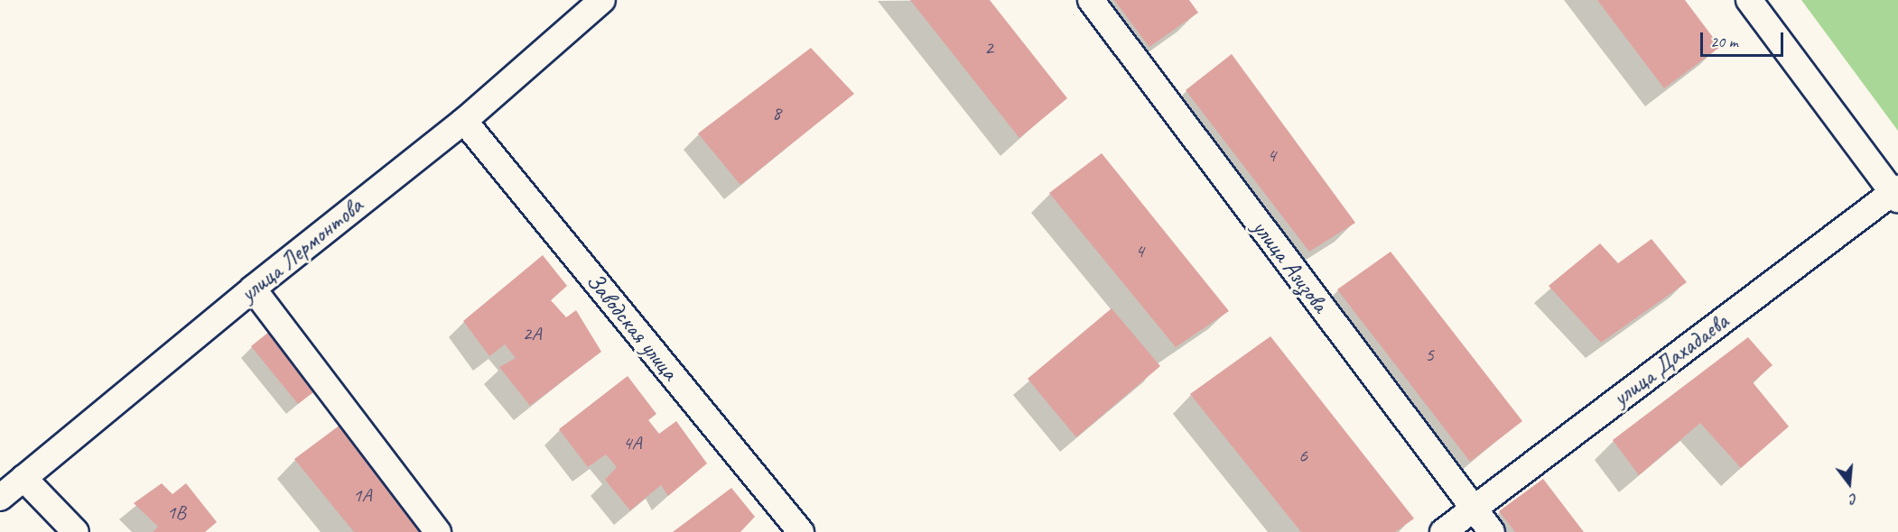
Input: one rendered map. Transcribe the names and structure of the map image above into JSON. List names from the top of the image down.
{
  "streets": {
    "street": [
      "улица Лермонтова",
      "улица Азизова",
      "Заводская улица",
      "улица Дахадаева"
    ]
  },
  "crossings": [
    ["улица Лермонтова", "Заводская улица"],
    ["улица Азизова", "улица Дахадаева"]
  ],
  "house_numbers": [
    "2",
    "8",
    "4",
    "4",
    "2А",
    "5",
    "4А",
    "6",
    "1А",
    "1В"
  ],
  "scale_bar": "20 m",
  "north": "bottom"
}
